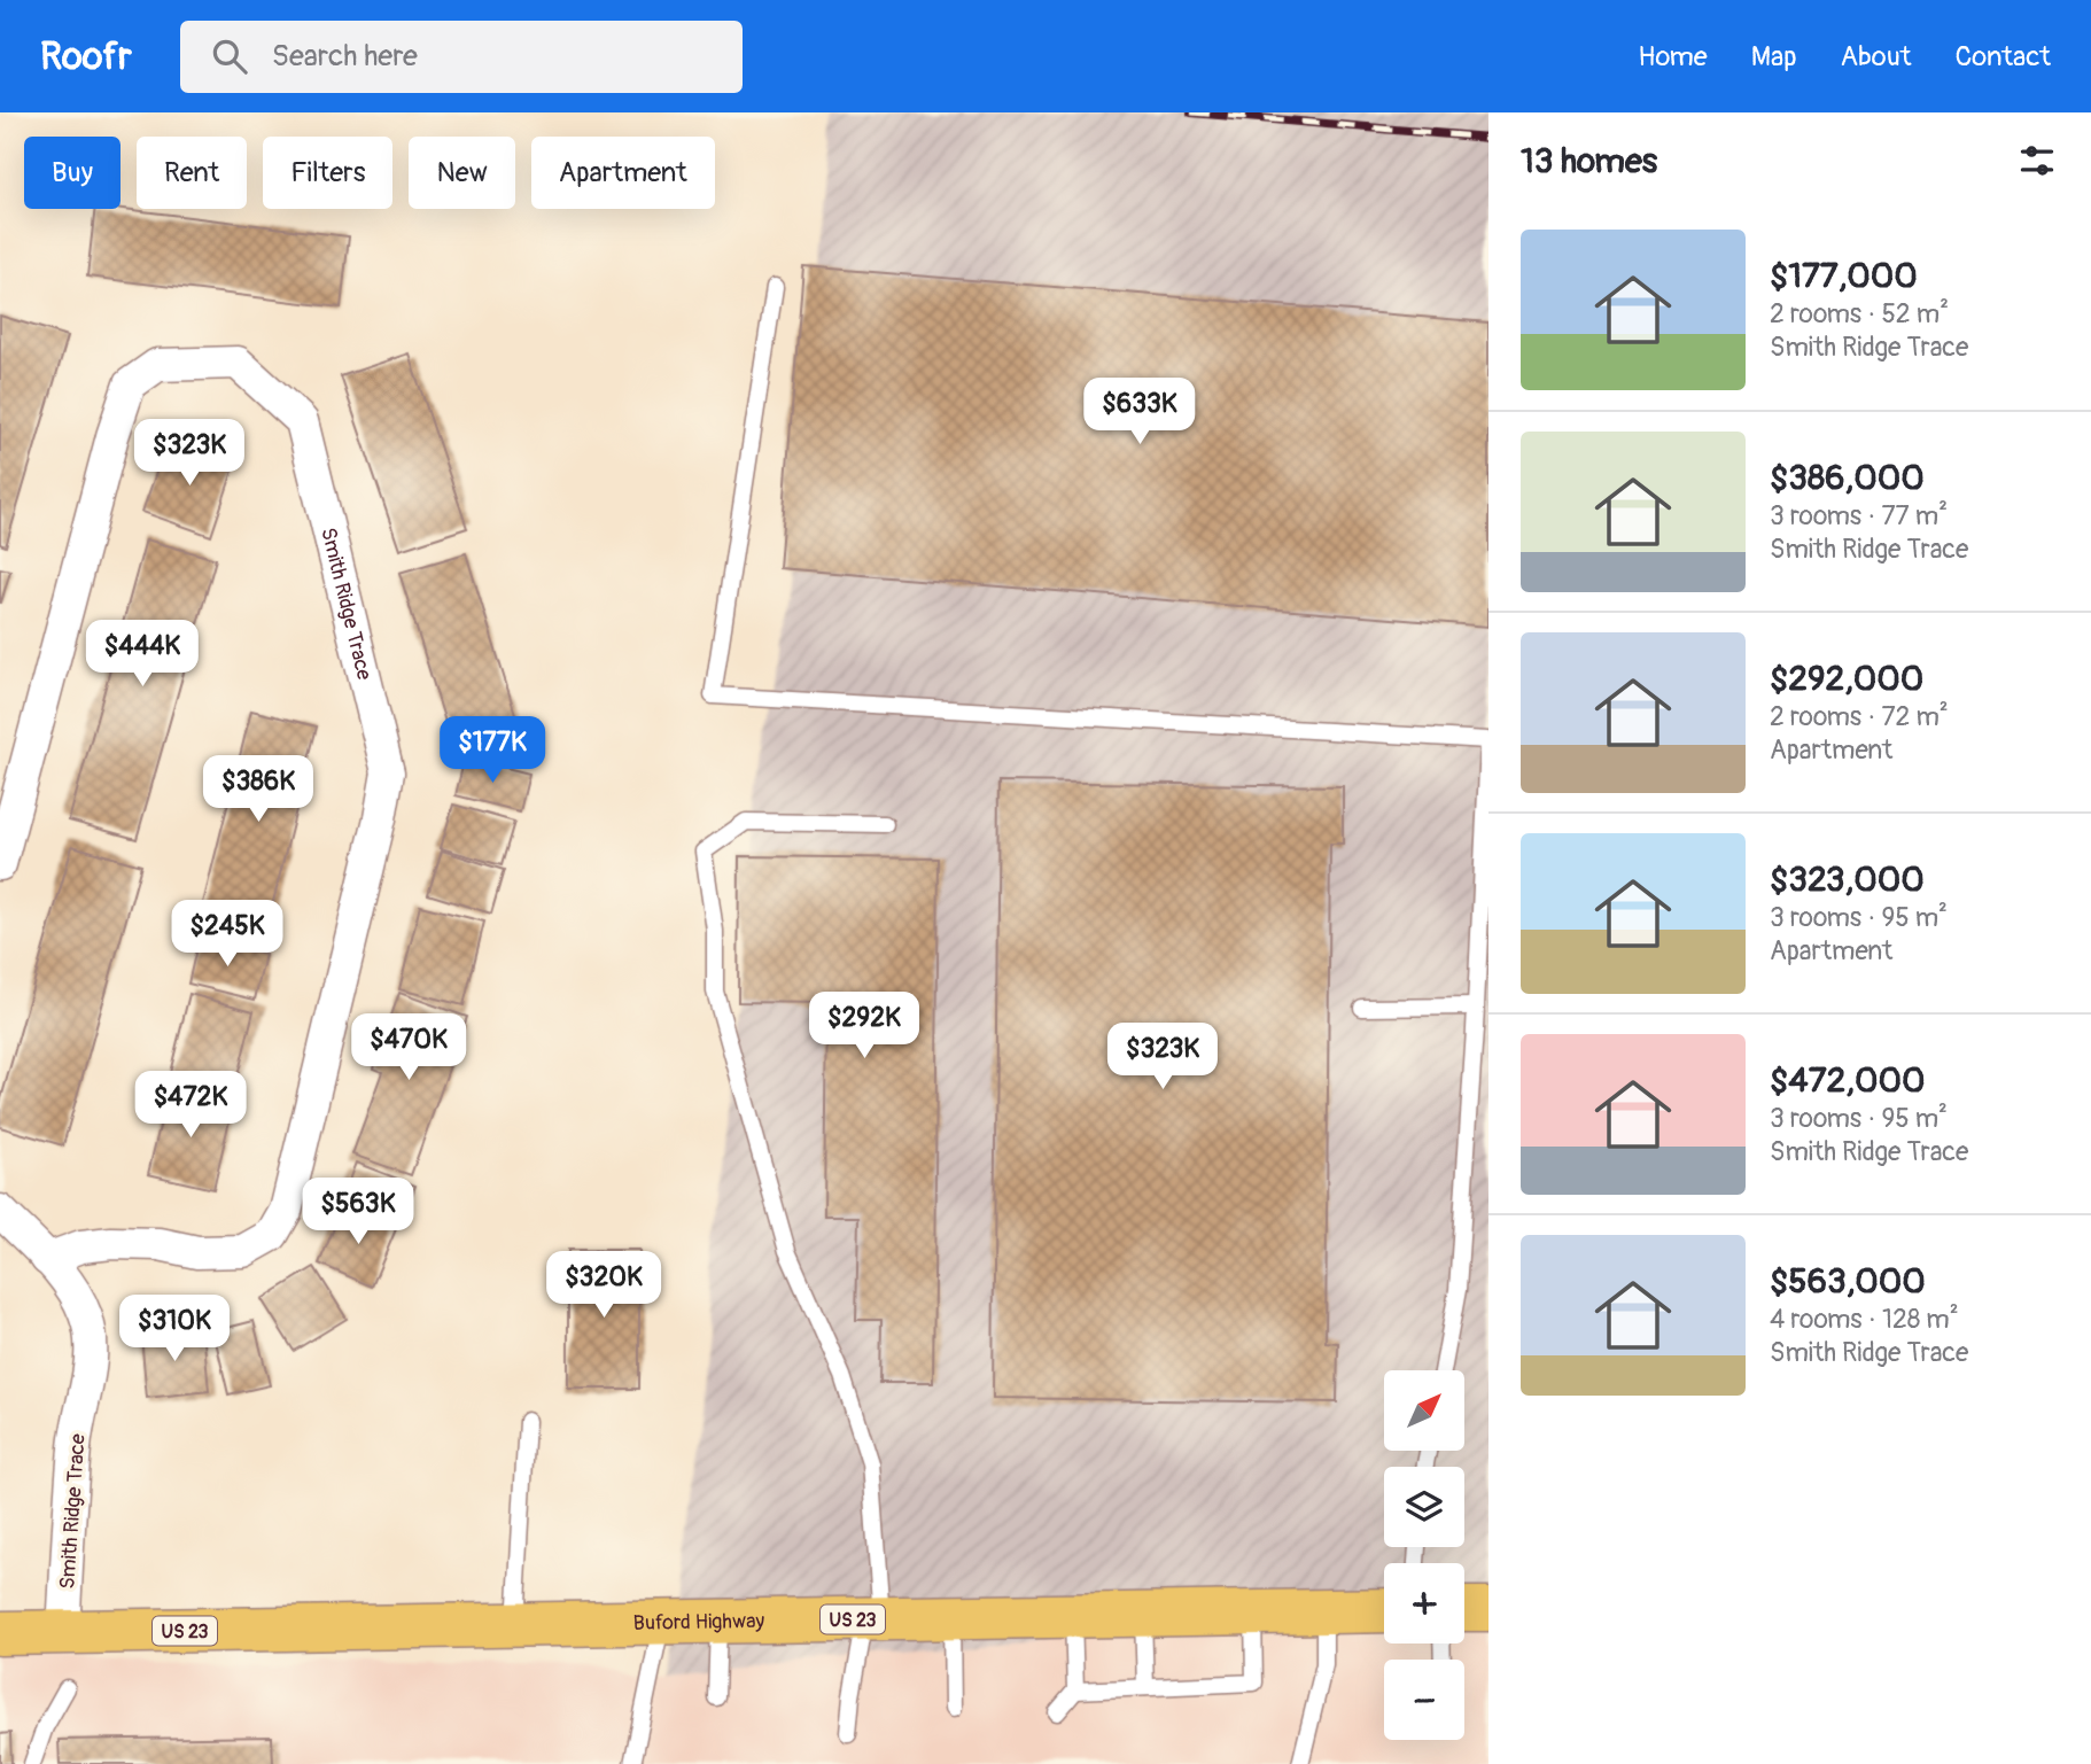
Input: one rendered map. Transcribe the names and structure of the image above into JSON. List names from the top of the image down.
{
  "streets": {
    "main road": ["US 23", "Buford Highway"],
    "street": ["Smith Ridge Trace"]
  },
  "crossings": [
    ["Smith Ridge Trace", "Buford Highway"]
  ],
  "north": "top right",
  "page": {
    "header": "Roofr",
    "search": "Search here",
    "nav": [
      "Home",
      "Map",
      "About",
      "Contact"
    ],
    "heading": "13 homes",
    "chip": [
      "Buy",
      "Rent",
      "Filters",
      "New",
      "Apartment"
    ],
    "list": [
      {
        "name": "$177,000",
        "note": "2 rooms · 52 m² · Smith Ridge Trace"
      },
      {
        "name": "$386,000",
        "note": "3 rooms · 77 m² · Smith Ridge Trace"
      },
      {
        "name": "$292,000",
        "note": "2 rooms · 72 m² · Apartment"
      },
      {
        "name": "$323,000",
        "note": "3 rooms · 95 m² · Apartment"
      },
      {
        "name": "$472,000",
        "note": "3 rooms · 95 m² · Smith Ridge Trace"
      },
      {
        "name": "$563,000",
        "note": "4 rooms · 128 m² · Smith Ridge Trace"
      }
    ],
    "price": [
      "$633K",
      "$323K",
      "$444K",
      "$177K",
      "$386K",
      "$245K",
      "$292K",
      "$470K",
      "$323K",
      "$472K",
      "$563K",
      "$320K",
      "$310K"
    ],
    "map_buttons": ["+", "−"]
  }
}
